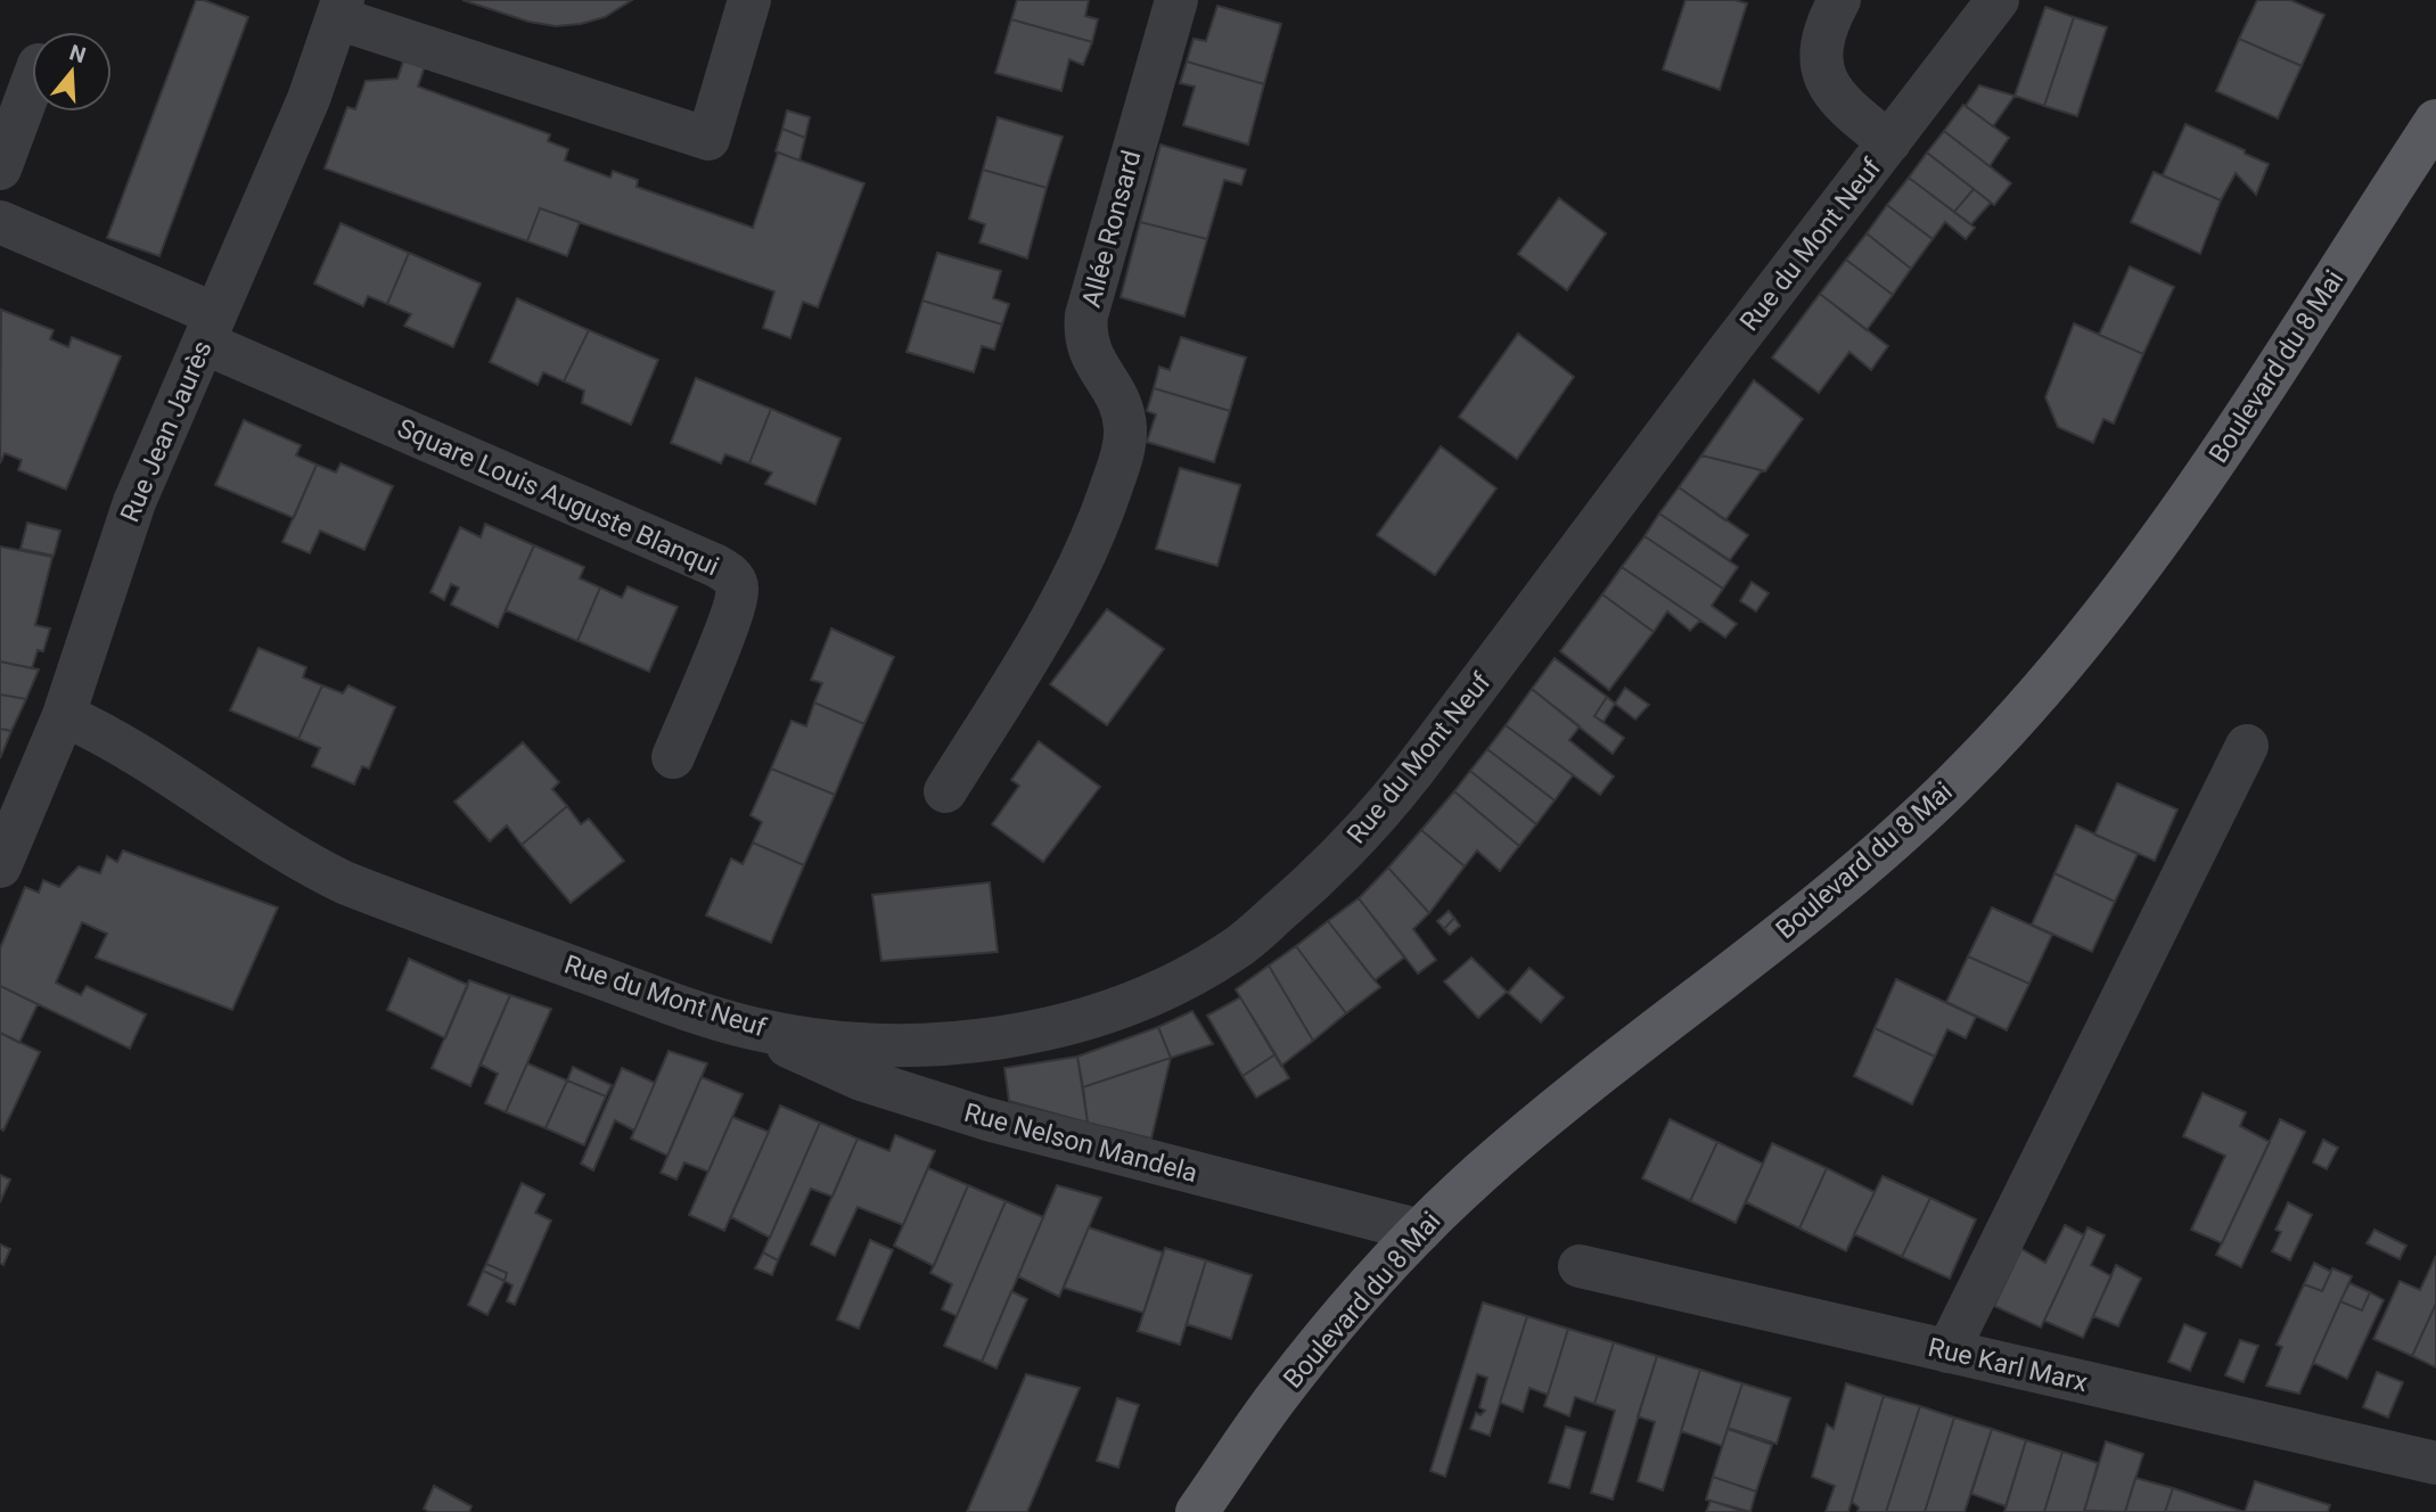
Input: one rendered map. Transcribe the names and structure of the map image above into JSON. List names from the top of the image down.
{
  "streets": {
    "main road": ["Boulevard du 8 Mai"],
    "street": [
      "Allée Ronsard",
      "Rue du Mont Neuf",
      "Rue Jean Jaurès",
      "Square Louis Auguste Blanqui",
      "Rue Nelson Mandela",
      "Rue Karl Marx"
    ]
  },
  "crossings": [
    ["Rue du Mont Neuf", "Rue Jean Jaurès"],
    ["Rue du Mont Neuf", "Rue Nelson Mandela"],
    ["Boulevard du 8 Mai", "Rue Nelson Mandela"],
    ["Rue Jean Jaurès", "Square Louis Auguste Blanqui"]
  ],
  "north": "top"
}
